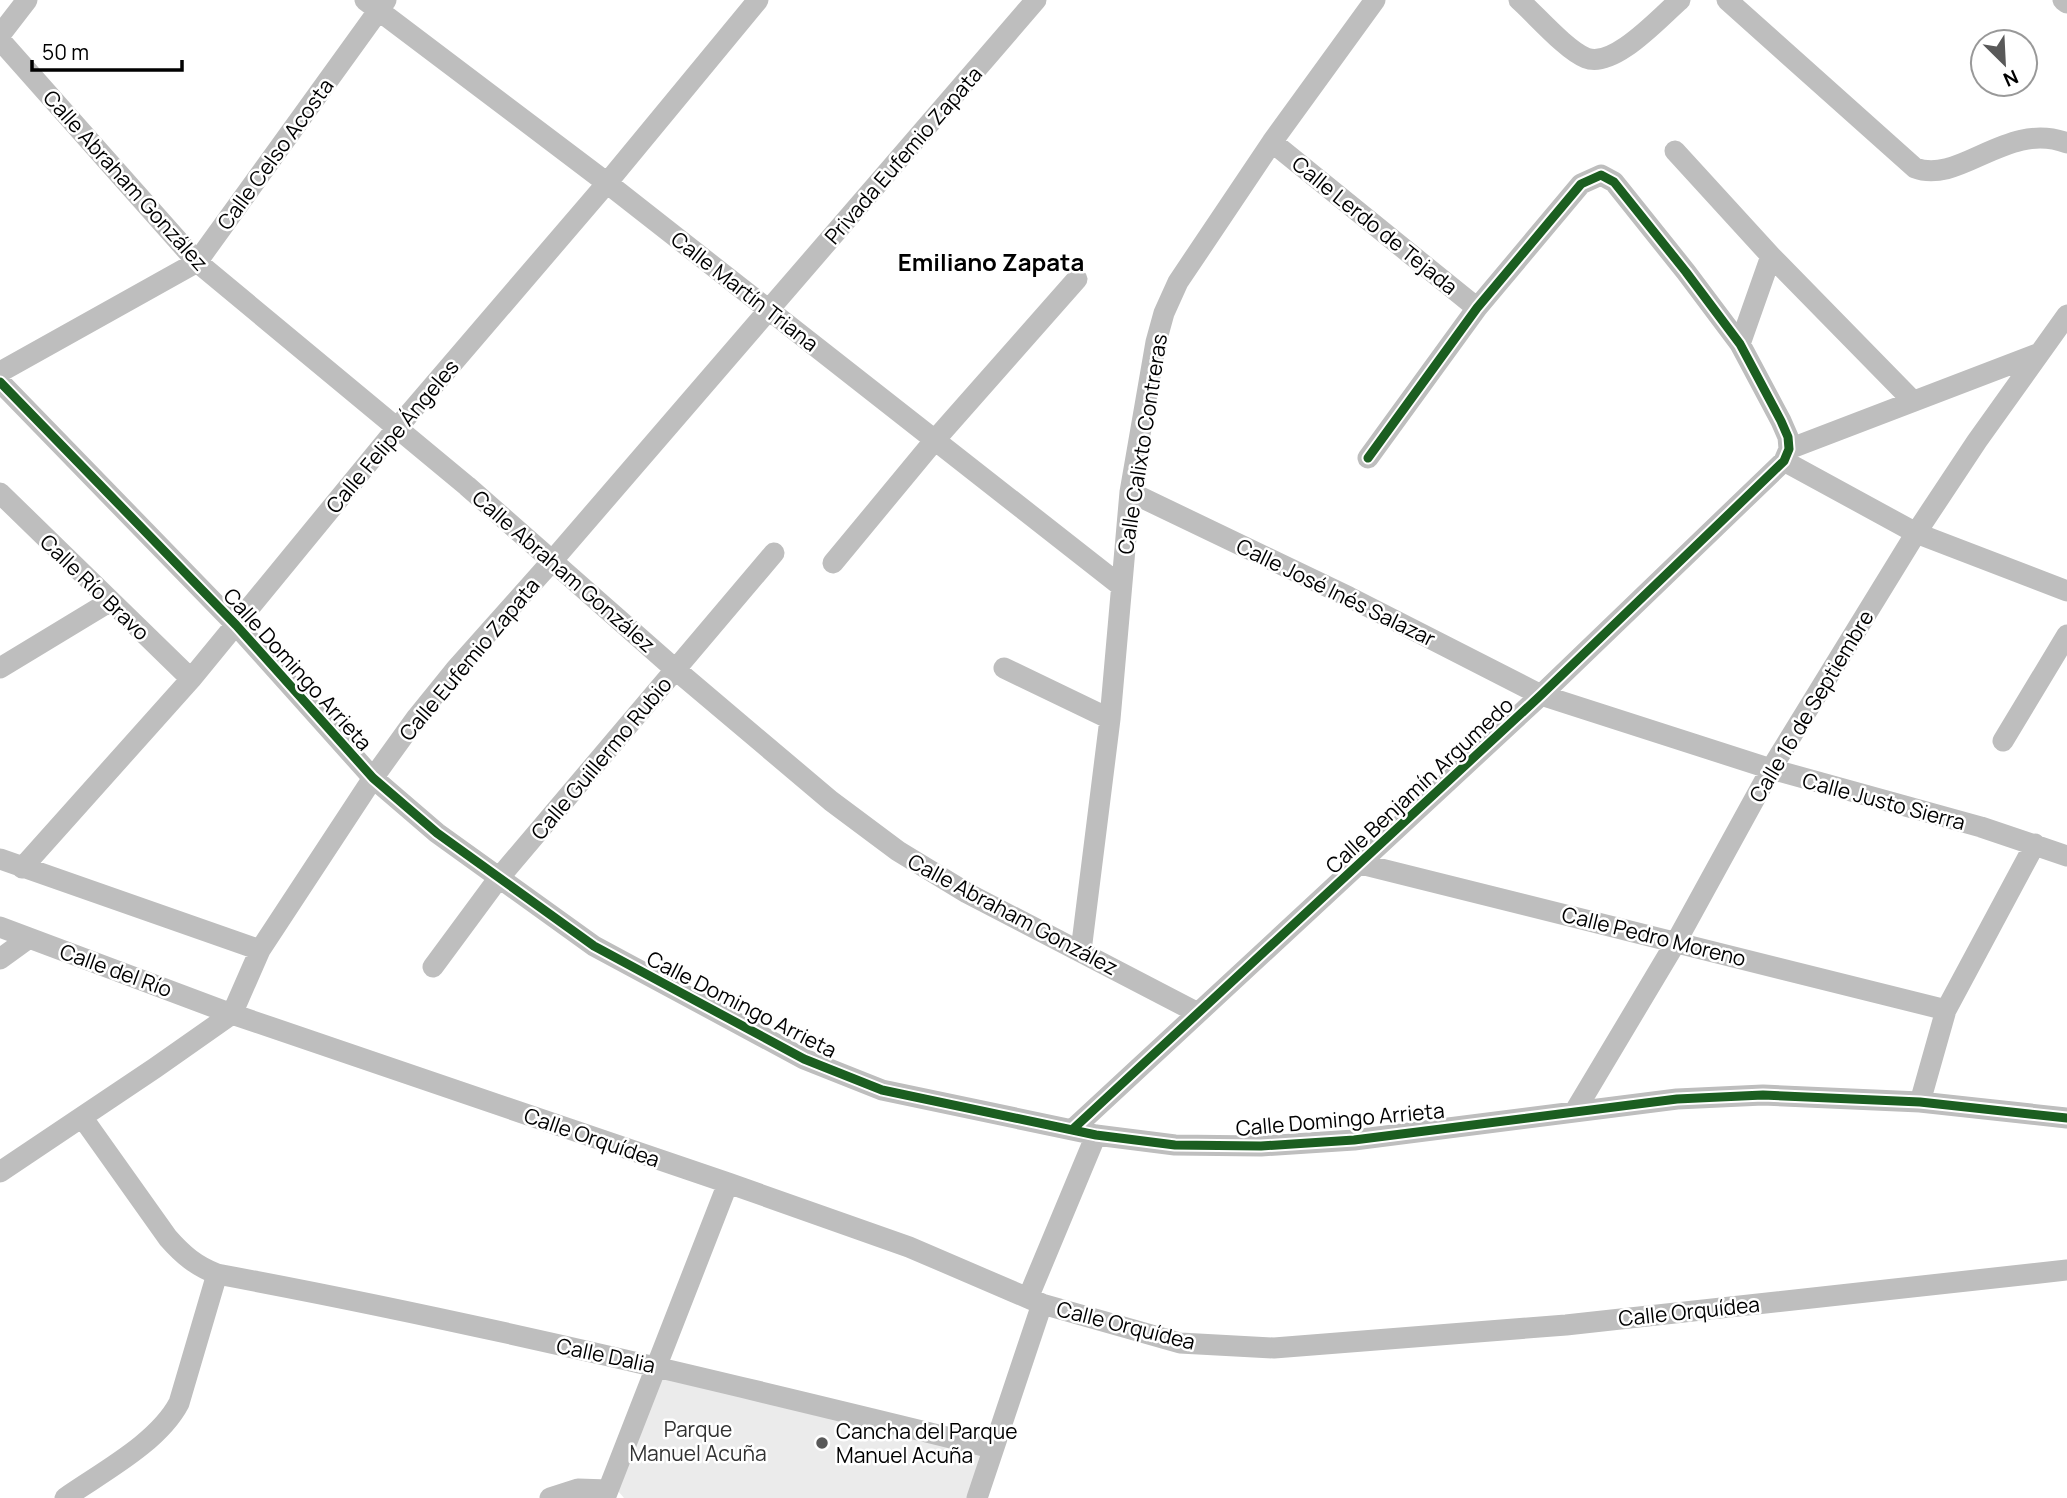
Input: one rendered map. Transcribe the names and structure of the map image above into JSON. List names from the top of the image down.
{
  "streets": {
    "street": [
      "Calle Celso Acosta",
      "Privada Eufemio Zapata",
      "Calle Abraham González",
      "Calle Lerdo de Tejada",
      "Calle Martín Triana",
      "Calle Felipe Ángeles",
      "Calle Calixto Contreras",
      "Calle Río Bravo",
      "Calle José Inés Salazar",
      "Calle Eufemio Zapata",
      "Calle Domingo Arrieta",
      "Calle 16 de Septiembre",
      "Calle Guillermo Rubio",
      "Calle Benjamín Argumedo",
      "Calle Justo Sierra",
      "Calle Pedro Moreno",
      "Calle del Río",
      "Calle Orquídea",
      "Calle Dalia"
    ]
  },
  "crossings": [
    ["Calle Celso Acosta", "Calle Abraham González"],
    ["Calle Celso Acosta", "Calle Martín Triana"],
    ["Privada Eufemio Zapata", "Calle Martín Triana"],
    ["Privada Eufemio Zapata", "Calle Eufemio Zapata"],
    ["Calle Abraham González", "Calle Felipe Ángeles"],
    ["Calle Abraham González", "Calle Calixto Contreras"],
    ["Calle Abraham González", "Calle Eufemio Zapata"],
    ["Calle Abraham González", "Calle Guillermo Rubio"],
    ["Calle Abraham González", "Calle Benjamín Argumedo"],
    ["Calle Lerdo de Tejada", "Calle Calixto Contreras"],
    ["Calle Martín Triana", "Calle Felipe Ángeles"],
    ["Calle Martín Triana", "Calle Calixto Contreras"],
    ["Calle Martín Triana", "Calle Eufemio Zapata"],
    ["Calle Felipe Ángeles", "Calle Río Bravo"],
    ["Calle Felipe Ángeles", "Calle Domingo Arrieta"],
    ["Calle Calixto Contreras", "Calle José Inés Salazar"],
    ["Calle José Inés Salazar", "Calle Benjamín Argumedo"],
    ["Calle José Inés Salazar", "Calle Justo Sierra"],
    ["Calle Eufemio Zapata", "Calle Domingo Arrieta"],
    ["Calle Eufemio Zapata", "Calle del Río"],
    ["Calle Eufemio Zapata", "Calle Orquídea"],
    ["Calle Domingo Arrieta", "Calle 16 de Septiembre"],
    ["Calle Domingo Arrieta", "Calle Guillermo Rubio"],
    ["Calle Domingo Arrieta", "Calle Benjamín Argumedo"],
    ["Calle 16 de Septiembre", "Calle Justo Sierra"],
    ["Calle 16 de Septiembre", "Calle Pedro Moreno"],
    ["Calle Benjamín Argumedo", "Calle Justo Sierra"],
    ["Calle Benjamín Argumedo", "Calle Pedro Moreno"],
    ["Calle del Río", "Calle Orquídea"]
  ],
  "districts": ["Emiliano Zapata"],
  "parks": ["Parque Manuel Acuña"],
  "places": ["Cancha del Parque Manuel Acuña"],
  "scale_bar": "50 m",
  "north": "bottom right"
}
